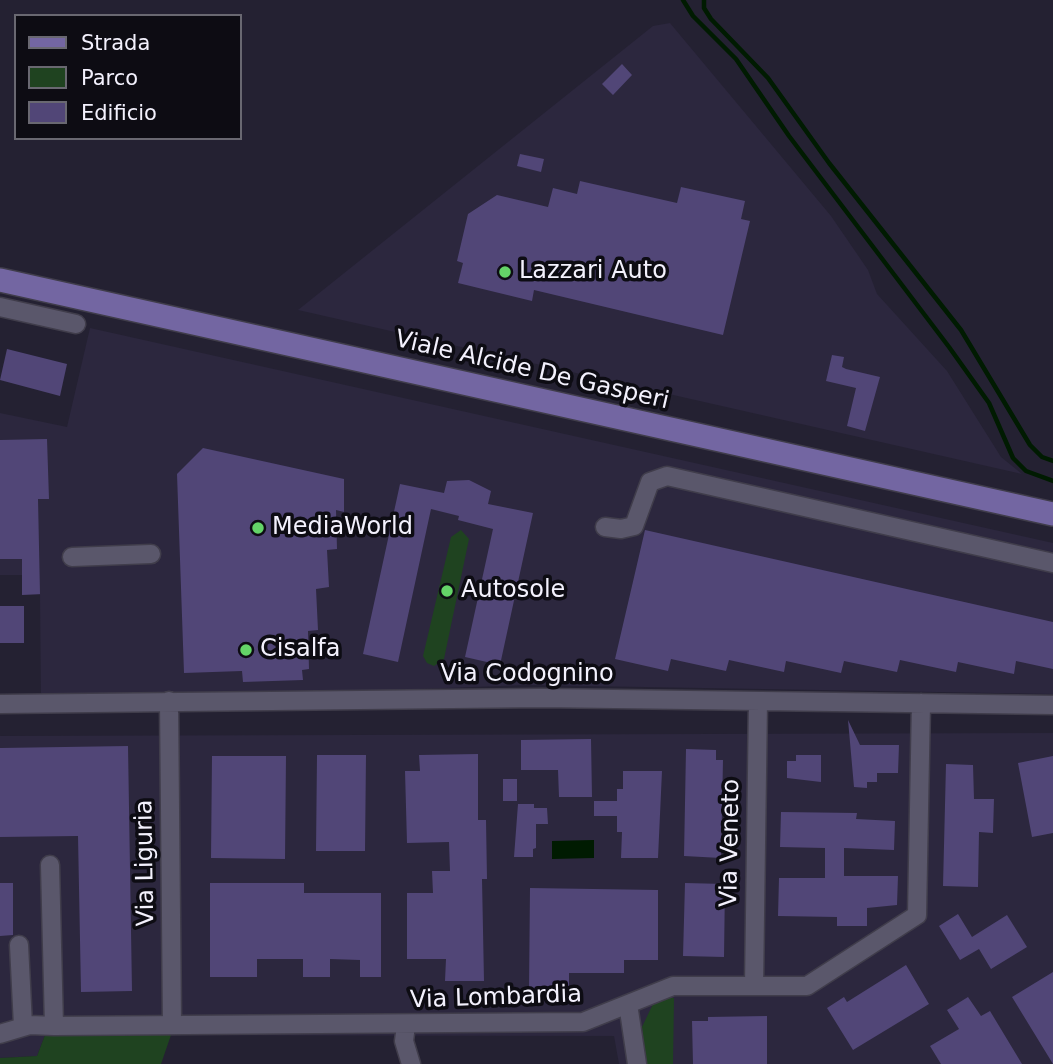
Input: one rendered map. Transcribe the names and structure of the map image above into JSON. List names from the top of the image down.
{
  "streets": {
    "main road": ["Viale Alcide De Gasperi"],
    "street": [
      "Via Codognino",
      "Via Veneto",
      "Via Liguria",
      "Via Lombardia"
    ]
  },
  "crossings": [
    ["Via Codognino", "Via Veneto"],
    ["Via Codognino", "Via Liguria"],
    ["Via Codognino", "Via Lombardia"],
    ["Via Veneto", "Via Lombardia"],
    ["Via Liguria", "Via Lombardia"]
  ],
  "places": [
    "Lazzari Auto",
    "MediaWorld",
    "Autosole",
    "Cisalfa"
  ],
  "legend": ["Strada", "Parco", "Edificio"]
}
